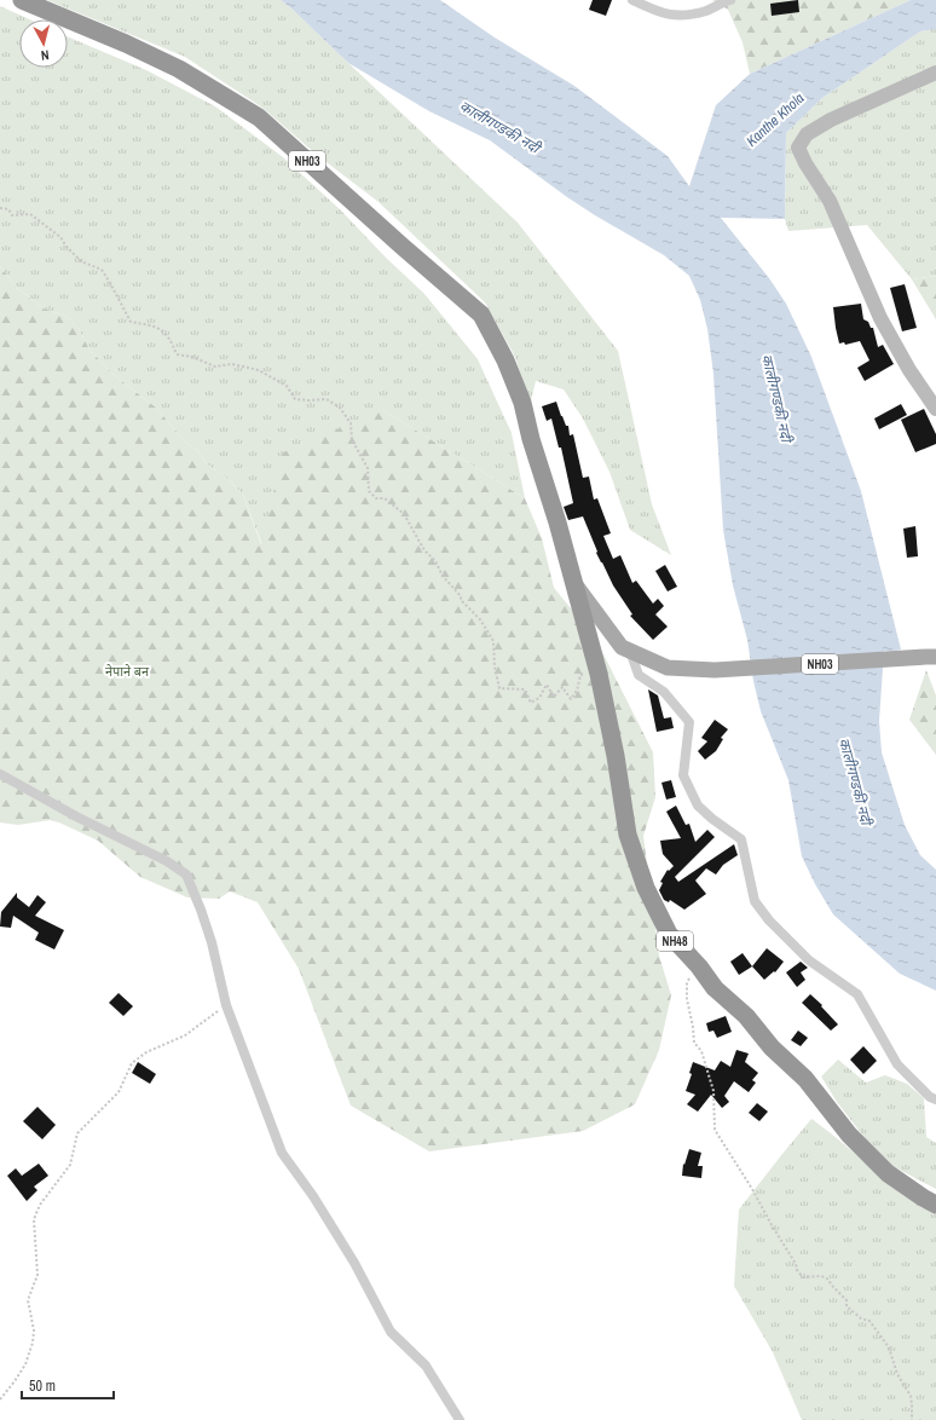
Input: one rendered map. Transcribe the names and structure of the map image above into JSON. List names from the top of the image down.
{
  "streets": {
    "highway": ["NH03", "NH48"]
  },
  "crossings": [
    ["NH03", "NH48"]
  ],
  "water": ["Kanthe Khola", "कालीगण्डकी नदी"],
  "parks": ["नेपाने बन"],
  "scale_bar": "50 m",
  "north": "bottom"
}
